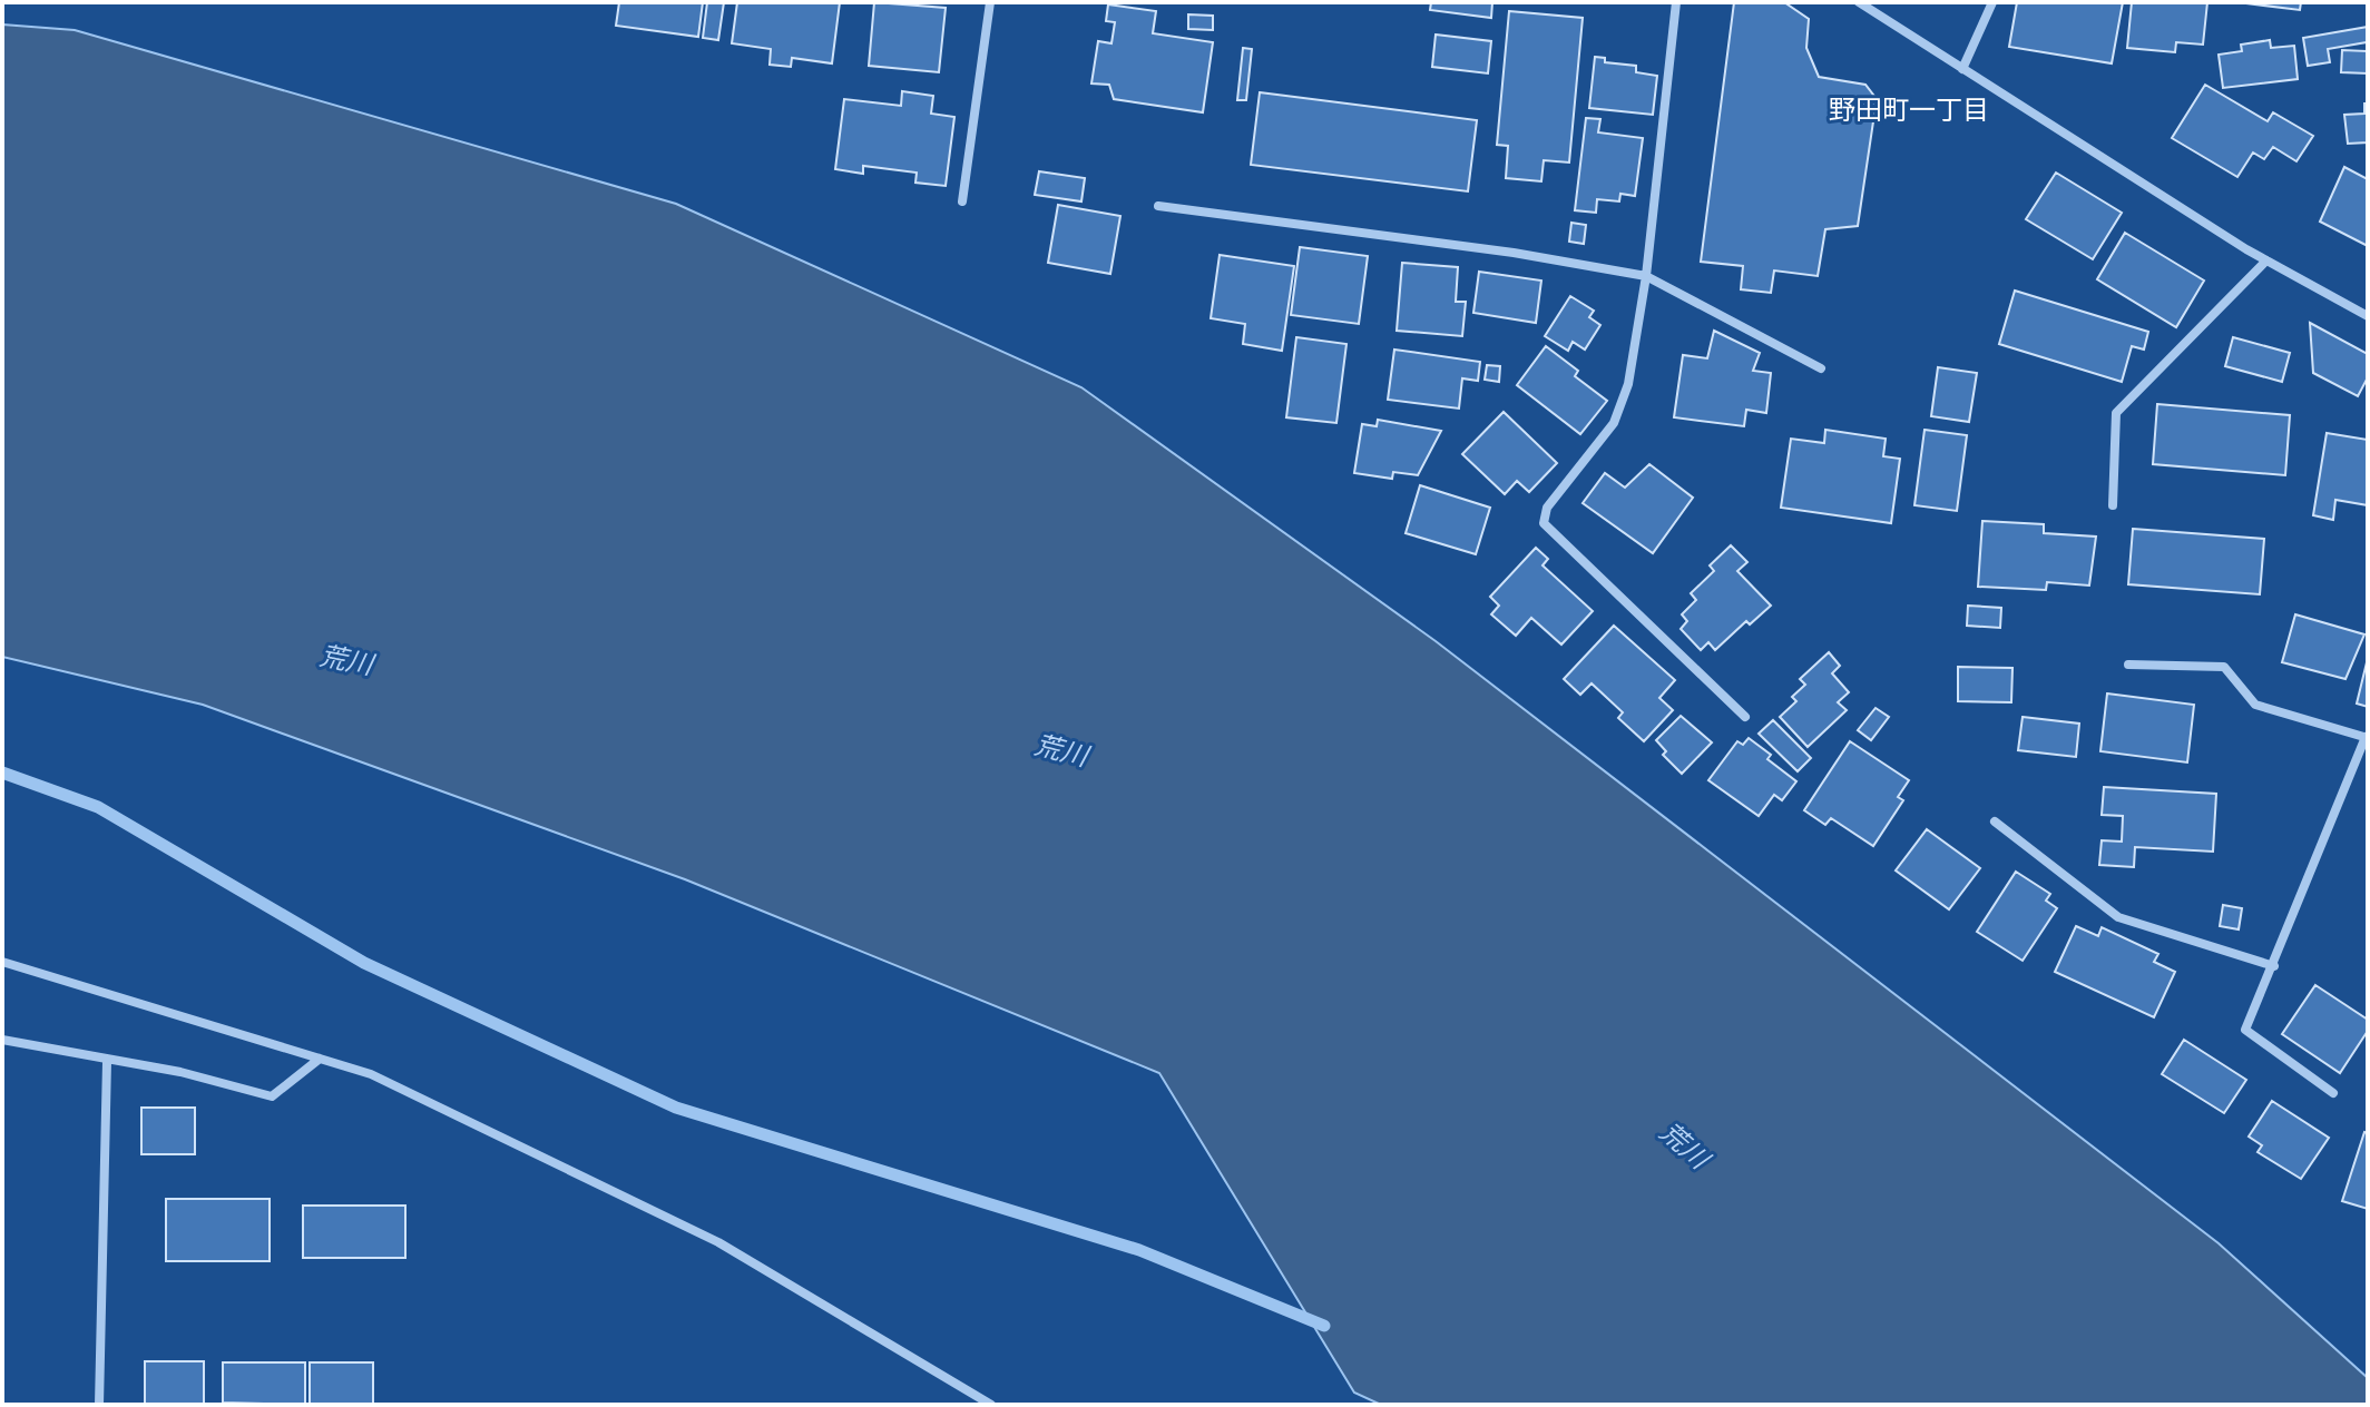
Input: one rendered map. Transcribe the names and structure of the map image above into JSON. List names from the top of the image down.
{
  "districts": ["野田町一丁目"],
  "water": ["荒川"]
}
